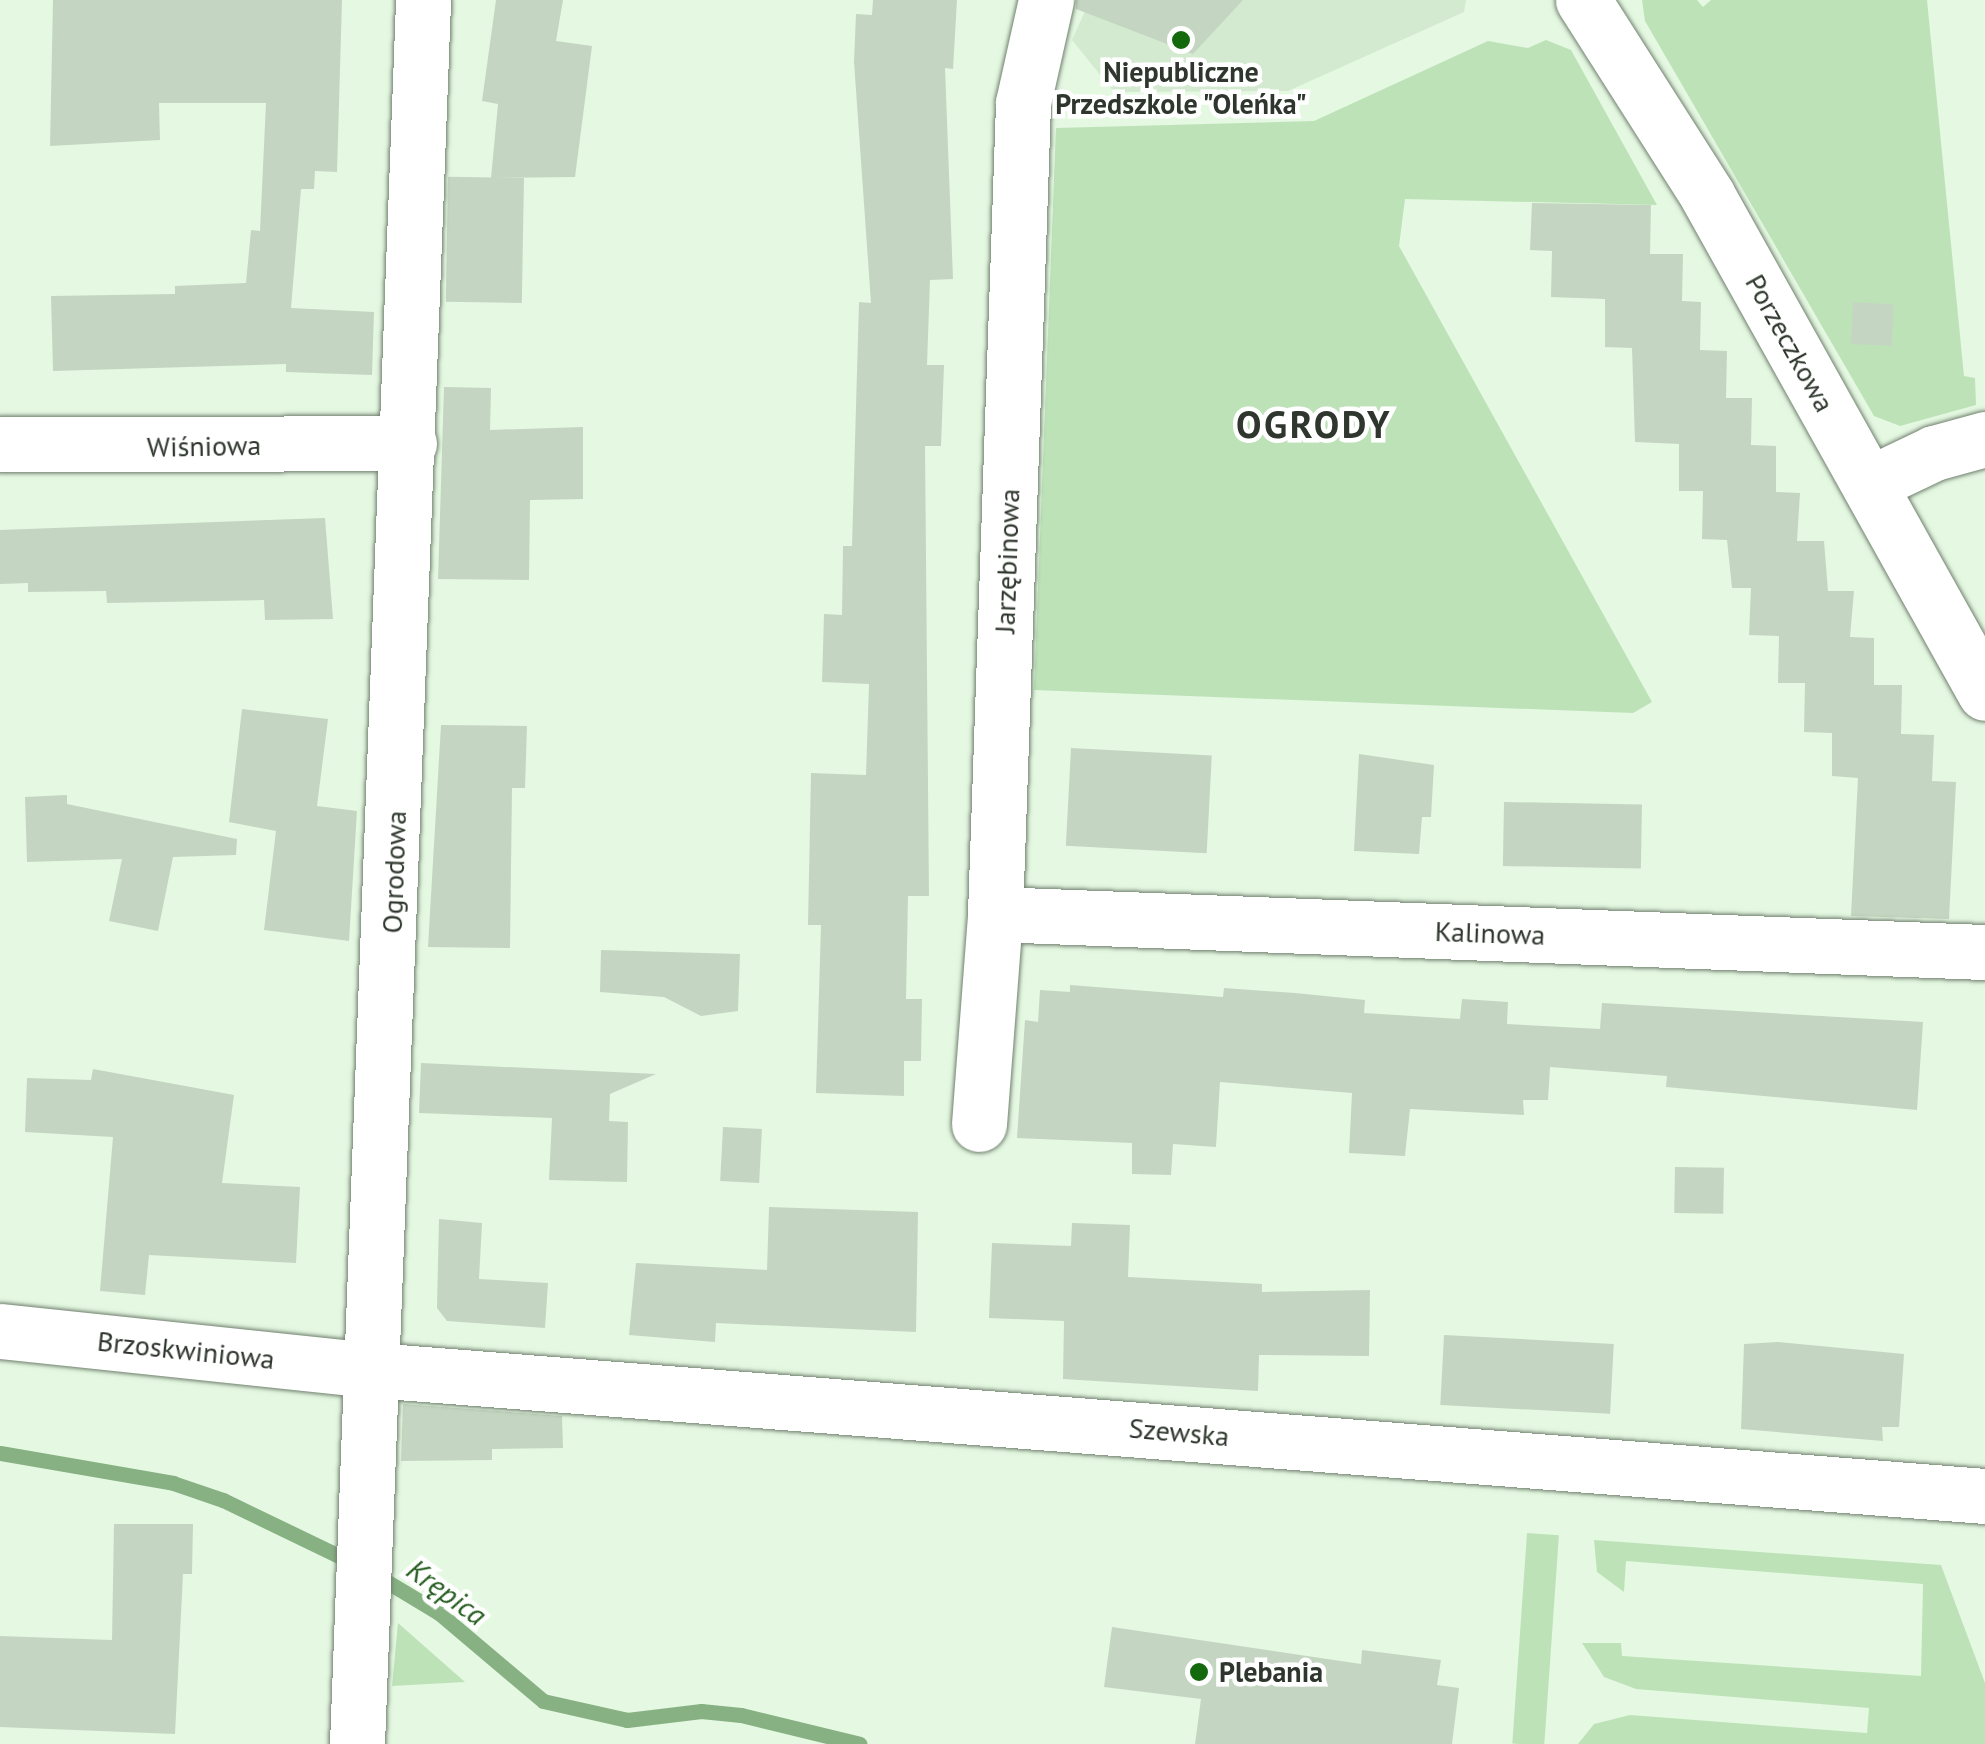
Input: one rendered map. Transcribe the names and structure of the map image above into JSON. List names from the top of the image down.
{
  "streets": {
    "street": [
      "Porzeczkowa",
      "Wiśniowa",
      "Jarzębinowa",
      "Ogrodowa",
      "Kalinowa",
      "Brzoskwiniowa",
      "Szewska"
    ]
  },
  "crossings": [
    ["Wiśniowa", "Ogrodowa"],
    ["Jarzębinowa", "Kalinowa"],
    ["Ogrodowa", "Brzoskwiniowa"],
    ["Ogrodowa", "Szewska"],
    ["Brzoskwiniowa", "Szewska"]
  ],
  "districts": ["OGRODY"],
  "water": ["Krępica"],
  "places": ["Niepubliczne Przedszkole \"Oleńka\"", "Plebania"]
}
